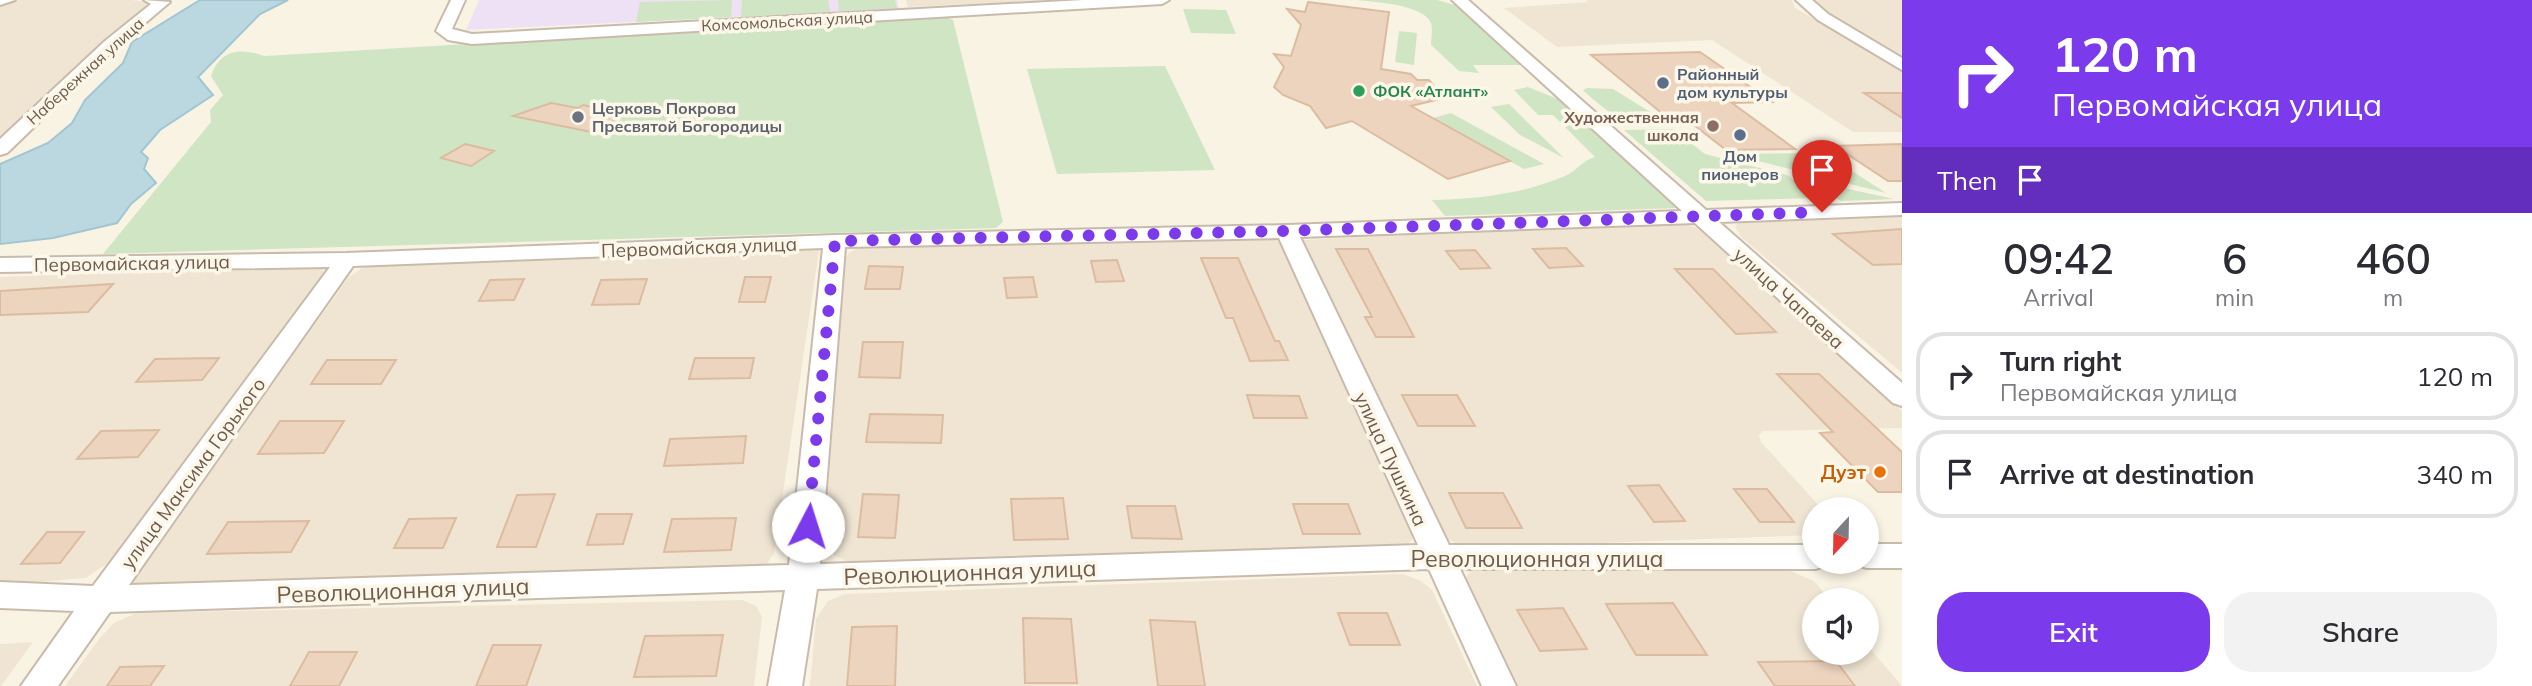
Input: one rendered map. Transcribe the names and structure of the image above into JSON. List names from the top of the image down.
{
  "streets": {
    "street": [
      "Комсомольская улица",
      "Набережная улица",
      "Первомайская улица",
      "улица Чапаева",
      "улица Пушкина",
      "улица Максима Горького",
      "Революционная улица"
    ]
  },
  "crossings": [
    ["Первомайская улица", "улица Чапаева"],
    ["Первомайская улица", "улица Пушкина"],
    ["Первомайская улица", "улица Максима Горького"],
    ["улица Пушкина", "Революционная улица"],
    ["улица Максима Горького", "Революционная улица"]
  ],
  "places": [
    "Районный дом культуры",
    "ФОК «Атлант»",
    "Церковь Покрова Пресвятой Богородицы",
    "Художественная школа",
    "Дом пионеров",
    "Дуэт"
  ],
  "north": "bottom",
  "page": {
    "turn": ["120 m", "Первомайская улица"],
    "then": "Then",
    "eta": [
      "09:42",
      "Arrival",
      "6",
      "min",
      "460",
      "m"
    ],
    "list": [
      {
        "name": "Turn right",
        "note": "Первомайская улица",
        "value": "120 m"
      },
      {
        "name": "Arrive at destination",
        "value": "340 m"
      }
    ],
    "buttons": ["Exit", "Share"]
  }
}
